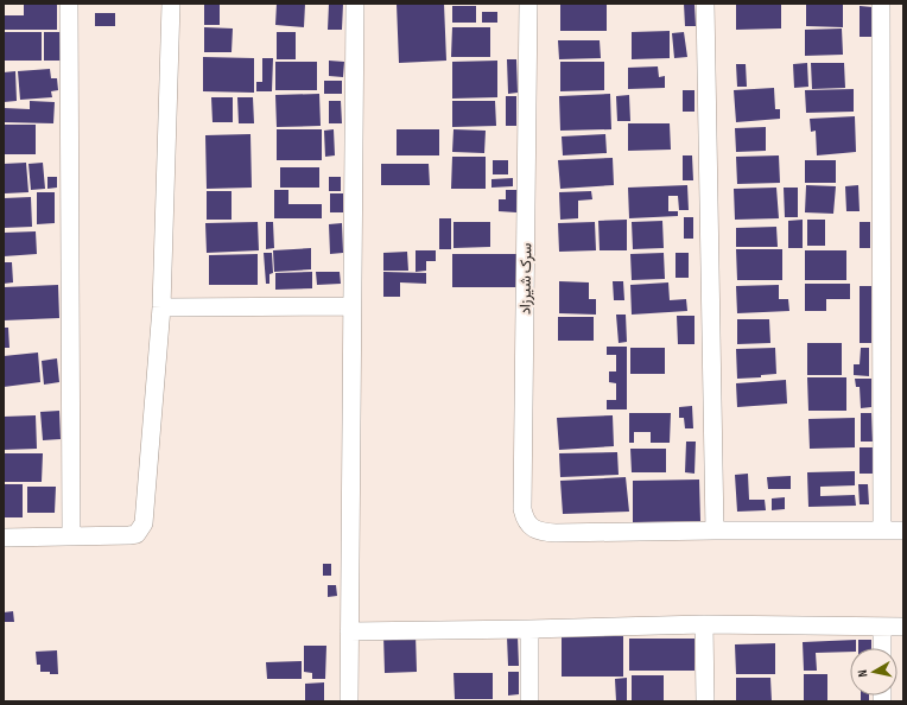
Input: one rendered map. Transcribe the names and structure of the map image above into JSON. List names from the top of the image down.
{
  "streets": {
    "street": ["سرک شیرزاد"]
  },
  "north": "left"
}
